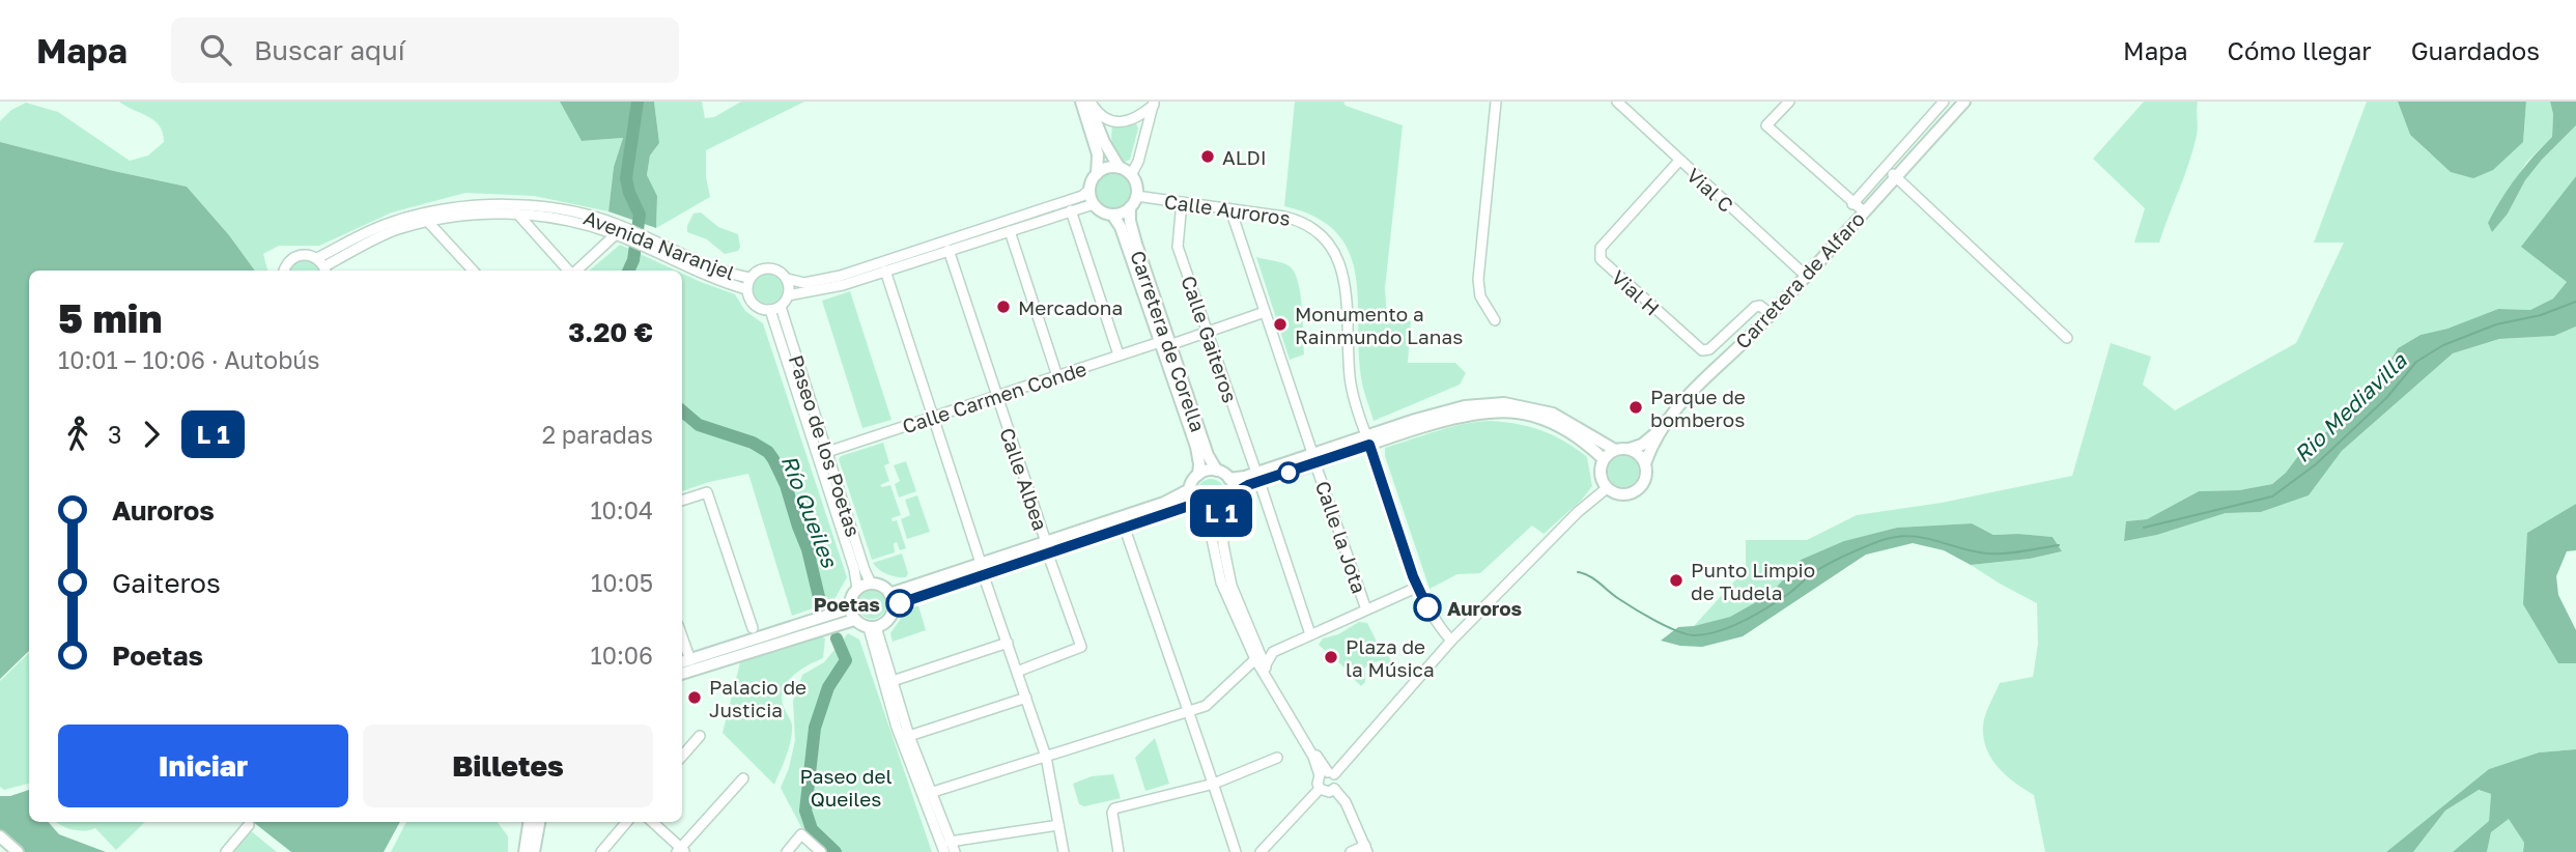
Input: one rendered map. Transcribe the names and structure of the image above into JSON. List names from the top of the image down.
{
  "streets": {
    "main road": ["Carretera de Alfaro", "Carretera de Corella"],
    "street": [
      "Vial C",
      "Calle Auroros",
      "Avenida Naranjel",
      "Vial H",
      "Calle Gaiteros",
      "Calle Carmen Conde",
      "Paseo de los Poetas",
      "Calle Albea",
      "Calle la Jota"
    ]
  },
  "crossings": [
    ["Vial C", "Carretera de Alfaro"],
    ["Vial C", "Vial H"],
    ["Calle Auroros", "Calle Gaiteros"],
    ["Calle Auroros", "Carretera de Corella"],
    ["Calle Auroros", "Calle la Jota"],
    ["Avenida Naranjel", "Paseo de los Poetas"],
    ["Carretera de Alfaro", "Vial H"],
    ["Calle Gaiteros", "Calle Carmen Conde"],
    ["Carretera de Corella", "Calle Carmen Conde"],
    ["Calle Carmen Conde", "Paseo de los Poetas"],
    ["Calle Carmen Conde", "Calle Albea"],
    ["Calle Carmen Conde", "Calle la Jota"]
  ],
  "water": ["Rio Mediavilla", "Río Queiles"],
  "parks": ["Paseo del Queiles"],
  "places": [
    "ALDI",
    "Mercadona",
    "Monumento a Rainmundo Lanas",
    "Parque de bomberos",
    "Punto Limpio de Tudela",
    "Poetas",
    "Auroros",
    "Plaza de la Música",
    "Palacio de Justicia"
  ],
  "page": {
    "header": "Mapa",
    "search": "Buscar aquí",
    "nav": ["Mapa", "Cómo llegar", "Guardados"],
    "on_map": "L 1",
    "heading": ["5 min", "10:01 – 10:06 · Autobús", "3.20 €"],
    "legs": ["3", "L 1", "2 paradas"],
    "list": [
      {
        "name": "Auroros",
        "value": "10:04"
      },
      {
        "name": "Gaiteros",
        "value": "10:05"
      },
      {
        "name": "Poetas",
        "value": "10:06"
      }
    ],
    "buttons": ["Iniciar", "Billetes"]
  }
}
